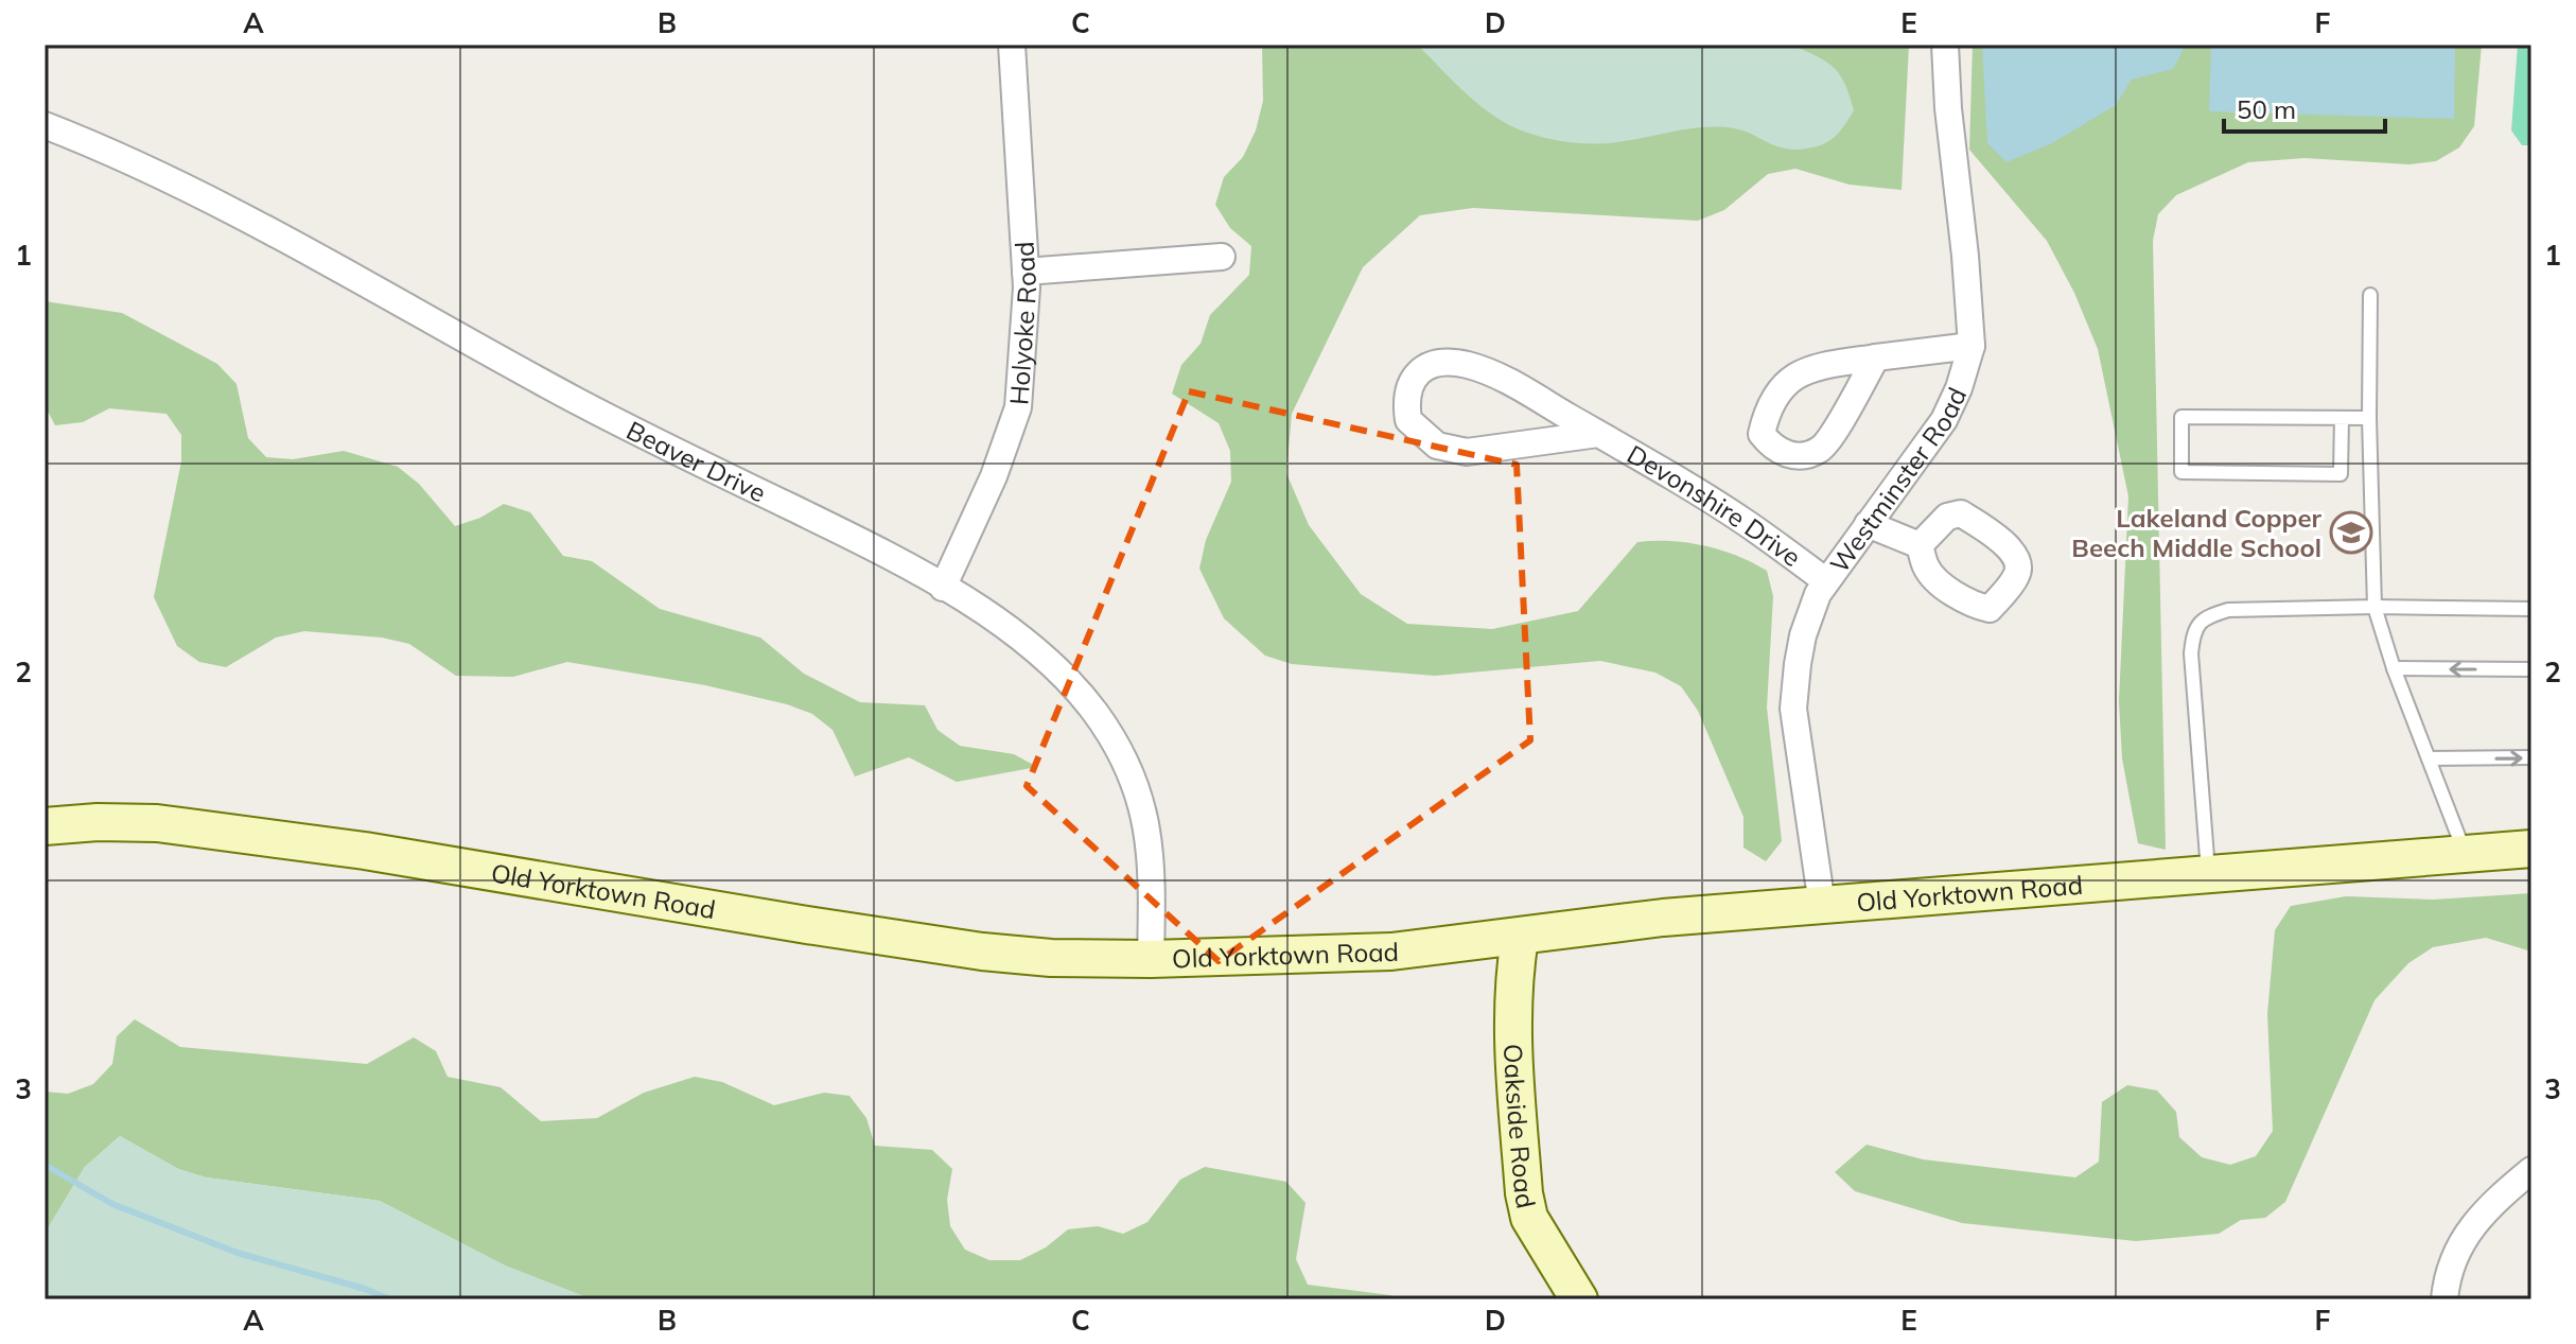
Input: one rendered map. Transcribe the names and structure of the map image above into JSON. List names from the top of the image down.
{
  "streets": {
    "main road": ["Old Yorktown Road", "Oakside Road"],
    "street": [
      "Holyoke Road",
      "Beaver Drive",
      "Westminster Road",
      "Devonshire Drive"
    ]
  },
  "crossings": [
    ["Holyoke Road", "Beaver Drive"],
    ["Beaver Drive", "Old Yorktown Road"],
    ["Westminster Road", "Devonshire Drive"],
    ["Westminster Road", "Old Yorktown Road"],
    ["Old Yorktown Road", "Oakside Road"]
  ],
  "places": {
    "school or university": ["Lakeland Copper Beech Middle School"]
  },
  "scale_bar": "50 m",
  "grid": {
    "columns": [
      "A",
      "B",
      "C",
      "D",
      "E",
      "F"
    ],
    "rows": ["1", "2", "3"]
  }
}
